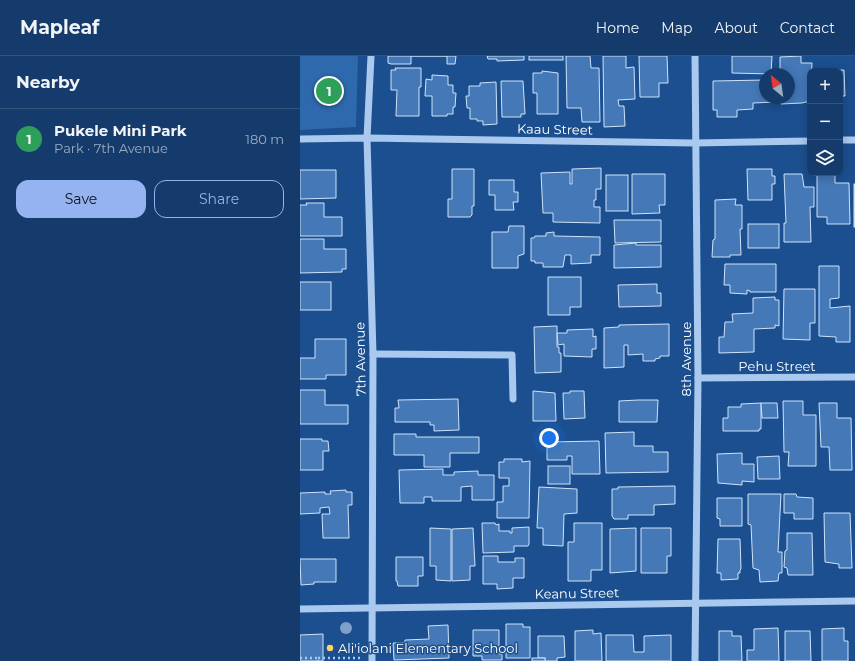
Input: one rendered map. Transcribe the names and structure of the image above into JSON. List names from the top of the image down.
{
  "streets": {
    "street": [
      "Kaau Street",
      "7th Avenue",
      "8th Avenue",
      "Pehu Street",
      "Keanu Street"
    ]
  },
  "crossings": [
    ["Kaau Street", "7th Avenue"],
    ["Kaau Street", "8th Avenue"],
    ["7th Avenue", "Keanu Street"],
    ["8th Avenue", "Pehu Street"],
    ["8th Avenue", "Keanu Street"]
  ],
  "places": ["Ali'iolani Elementary School"],
  "north": "top left",
  "page": {
    "header": "Mapleaf",
    "nav": [
      "Home",
      "Map",
      "About",
      "Contact"
    ],
    "heading": "Nearby",
    "map_buttons": ["+", "−"],
    "pins": "1",
    "list": [
      {
        "mark": "1",
        "name": "Pukele Mini Park",
        "note": "Park · 7th Avenue",
        "value": "180 m"
      }
    ],
    "buttons": ["Save", "Share"]
  }
}
